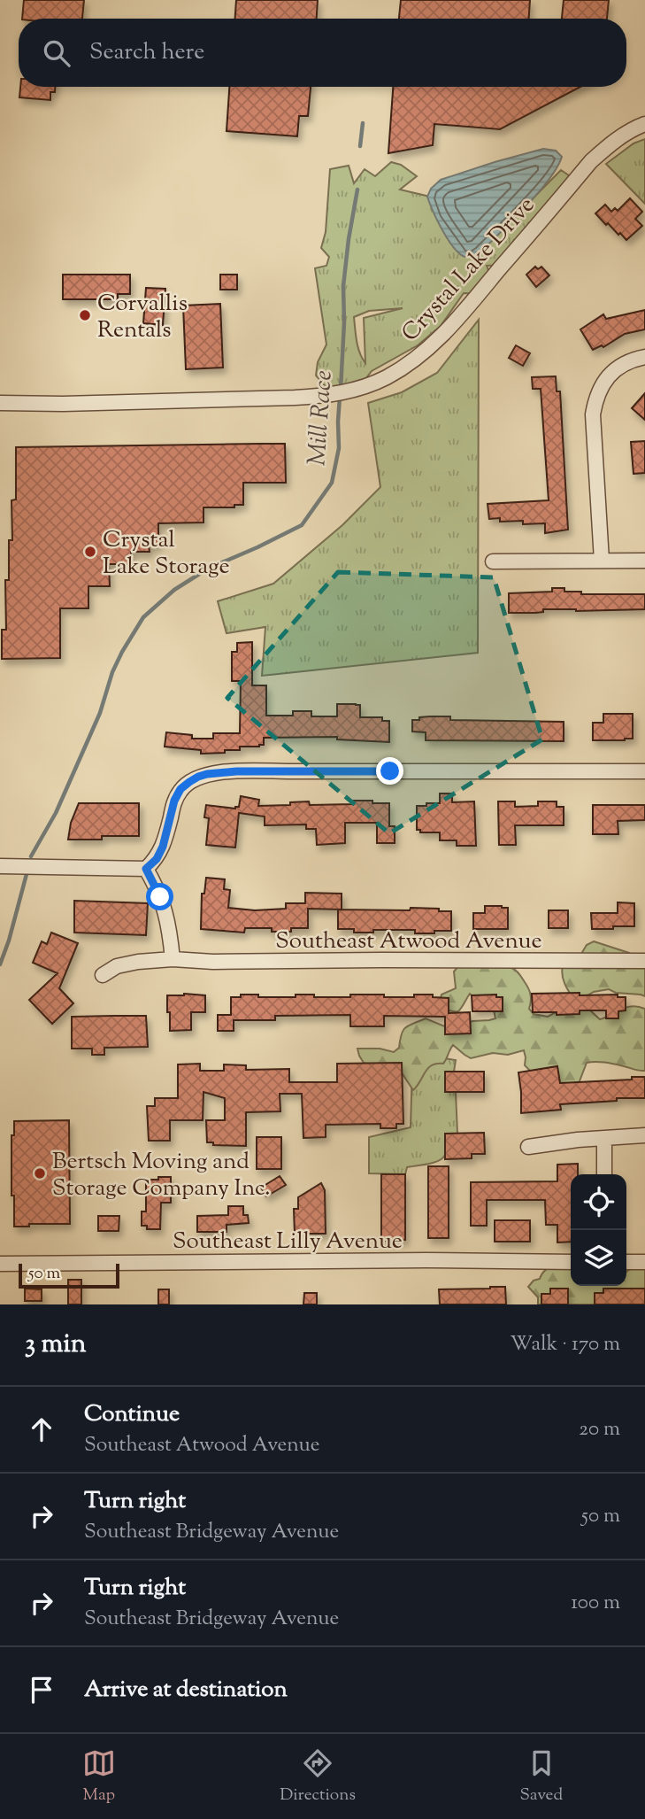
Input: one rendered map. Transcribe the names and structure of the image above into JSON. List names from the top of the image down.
{
  "streets": {
    "street": ["Crystal Lake Drive", "Southeast Atwood Avenue", "Southeast Lilly Avenue"]
  },
  "water": ["Mill Race"],
  "places": ["Corvallis Rentals", "Crystal Lake Storage", "Bertsch Moving and Storage Company Inc."],
  "scale_bar": "50 m",
  "page": {
    "search": "Search here",
    "scale": "50 m",
    "heading": ["3 min", "Walk · 170 m"],
    "list": [
      ["Continue", "Southeast Atwood Avenue", "20 m"],
      ["Turn right", "Southeast Bridgeway Avenue", "50 m"],
      ["Turn right", "Southeast Bridgeway Avenue", "100 m"],
      "Arrive at destination"
    ],
    "nav": ["Map", "Directions", "Saved"]
  }
}
